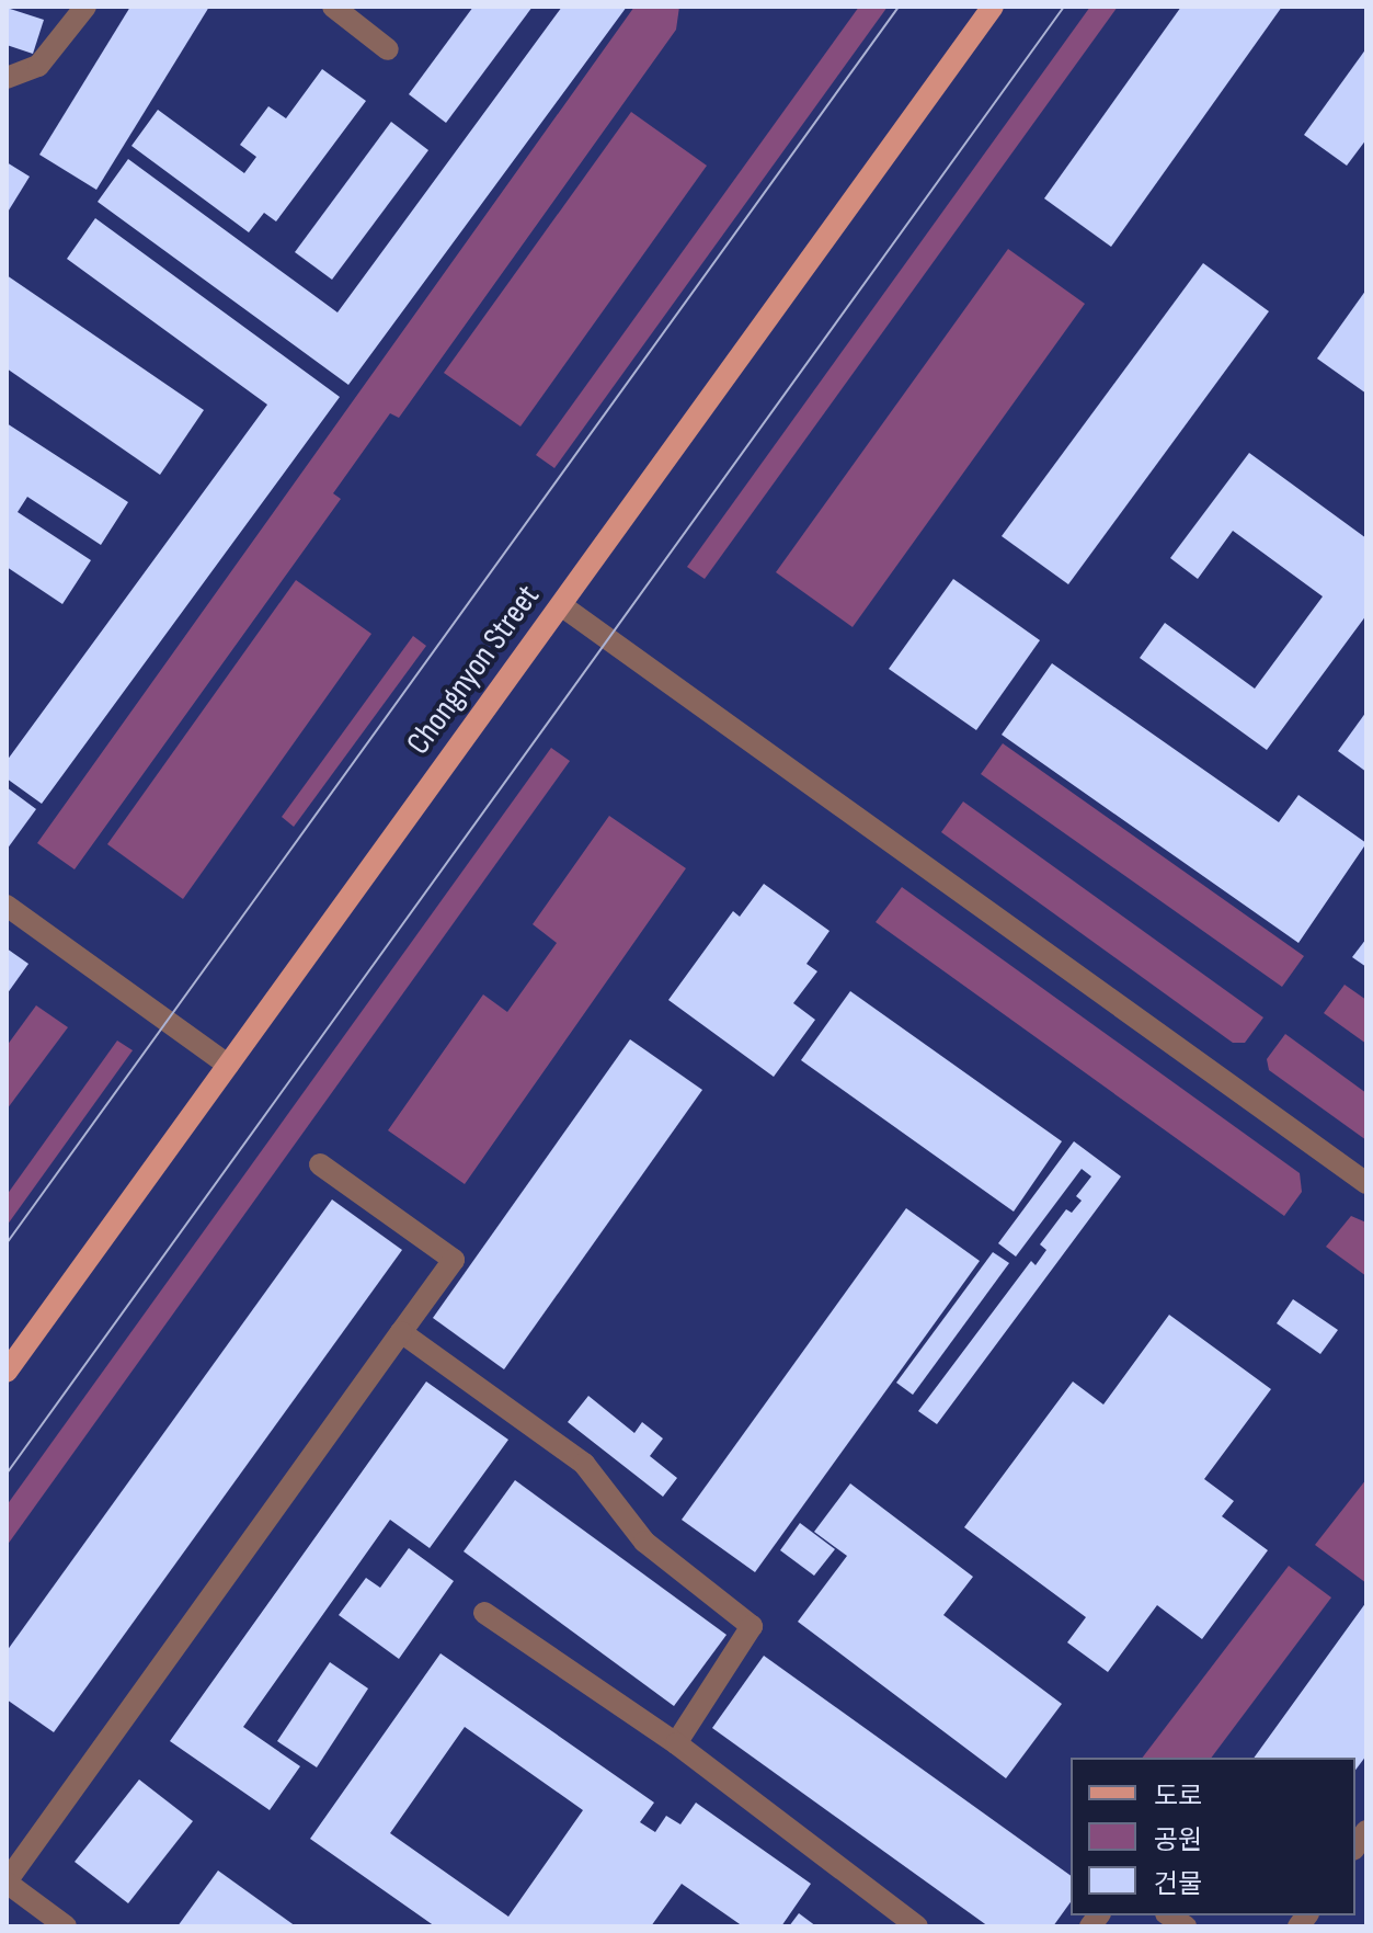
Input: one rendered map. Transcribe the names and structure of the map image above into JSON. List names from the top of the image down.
{
  "streets": {
    "main road": ["Chongnyon Street"]
  },
  "legend": ["도로", "공원", "건물"]
}
